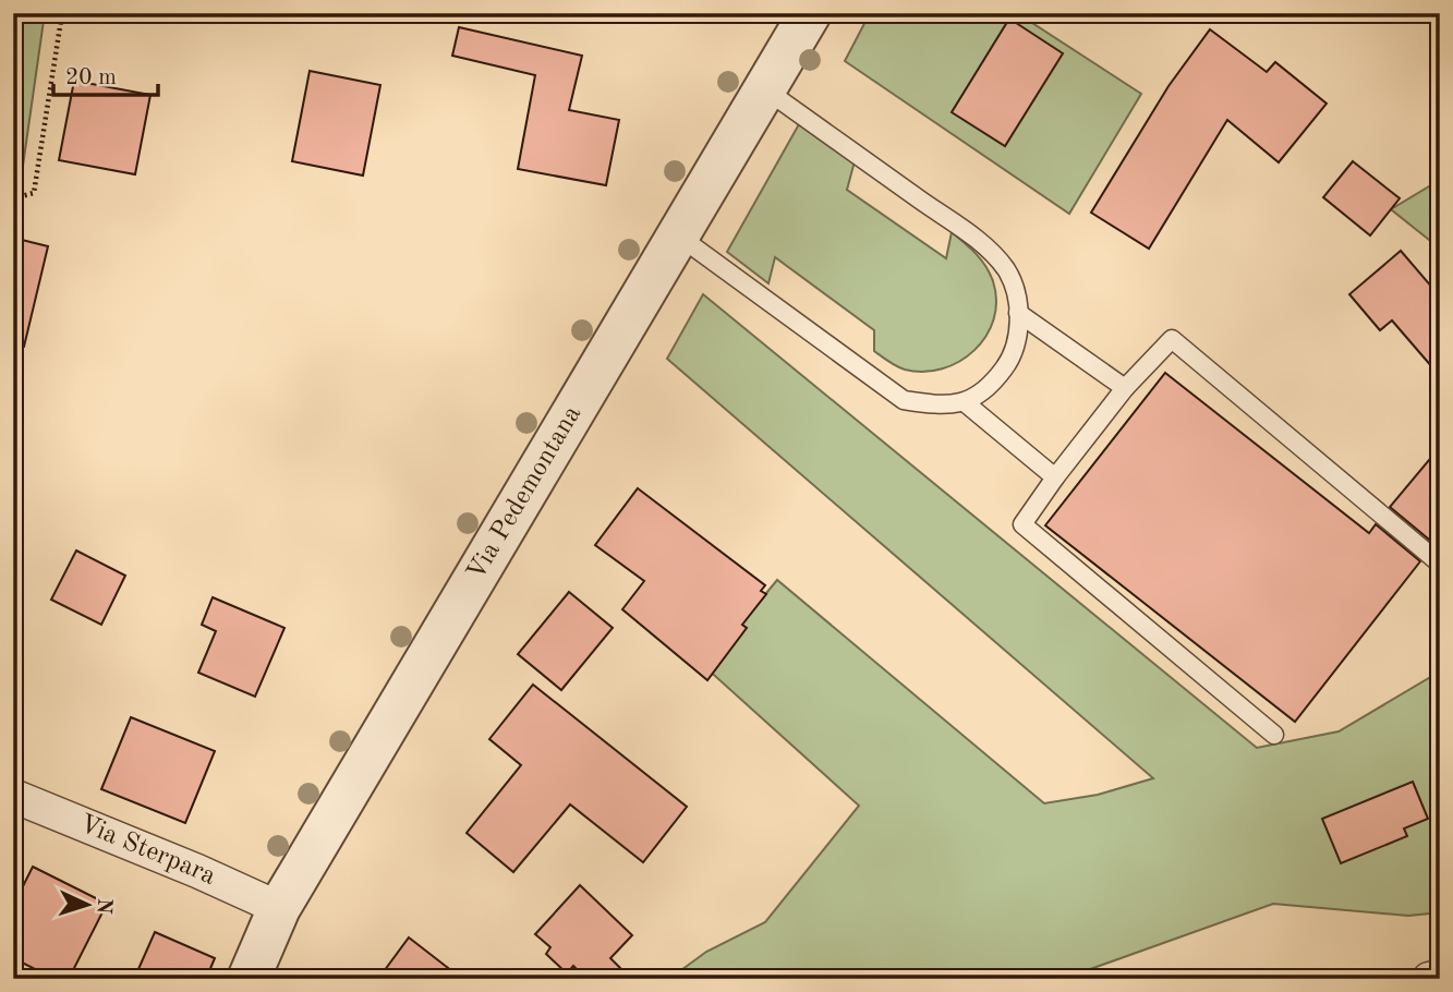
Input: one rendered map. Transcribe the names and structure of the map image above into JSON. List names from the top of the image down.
{
  "streets": {
    "street": ["Via Pedemontana", "Via Sterpara"]
  },
  "crossings": [
    ["Via Pedemontana", "Via Sterpara"]
  ],
  "scale_bar": "20 m",
  "north": "right"
}
